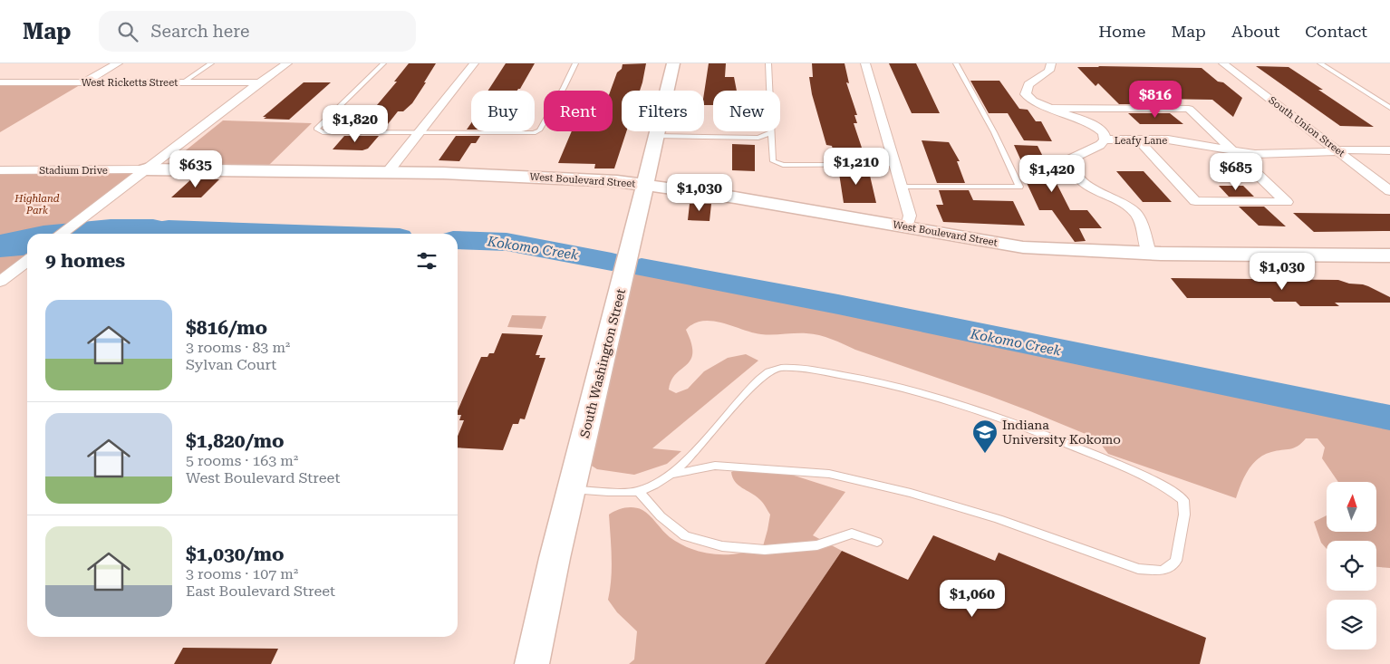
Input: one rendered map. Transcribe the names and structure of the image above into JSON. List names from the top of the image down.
{
  "streets": {
    "main road": ["West Boulevard Street", "South Washington Street"],
    "street": [
      "West Ricketts Street",
      "South Union Street",
      "Leafy Lane",
      "Stadium Drive"
    ]
  },
  "crossings": [
    ["South Union Street", "Leafy Lane"],
    ["Stadium Drive", "West Boulevard Street"],
    ["West Boulevard Street", "South Washington Street"]
  ],
  "water": ["Kokomo Creek"],
  "parks": ["Highland Park"],
  "places": {
    "school or university": ["Indiana University Kokomo"]
  },
  "north": "top",
  "page": {
    "header": "Map",
    "search": "Search here",
    "nav": [
      "Home",
      "Map",
      "About",
      "Contact"
    ],
    "price": [
      "$816",
      "$1,820",
      "$1,210",
      "$635",
      "$685",
      "$1,420",
      "$1,030",
      "$1,030",
      "$1,060"
    ],
    "chip": [
      "Buy",
      "Rent",
      "Filters",
      "New"
    ],
    "heading": "9 homes",
    "list": [
      {
        "name": "$816/mo",
        "note": "3 rooms · 83 m² · Sylvan Court"
      },
      {
        "name": "$1,820/mo",
        "note": "5 rooms · 163 m² · West Boulevard Street"
      },
      {
        "name": "$1,030/mo",
        "note": "3 rooms · 107 m² · East Boulevard Street"
      }
    ]
  }
}
